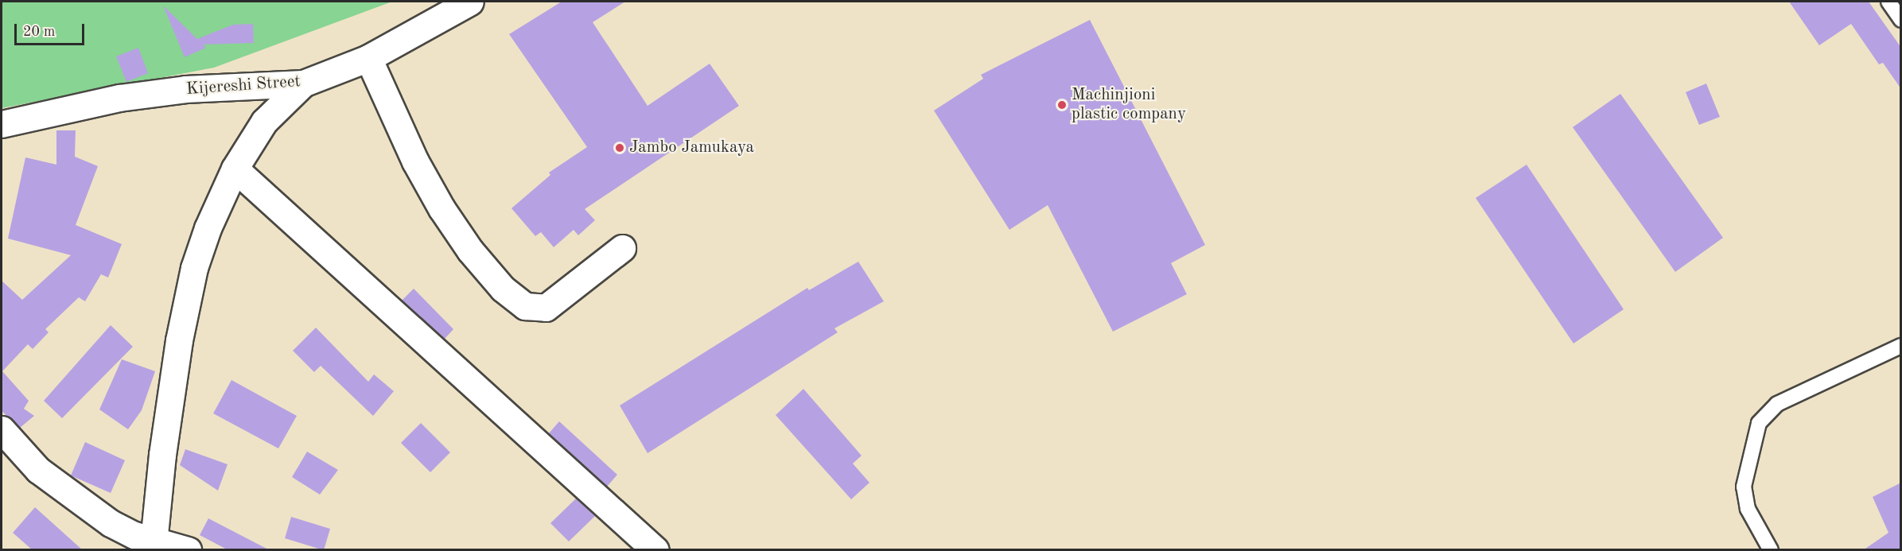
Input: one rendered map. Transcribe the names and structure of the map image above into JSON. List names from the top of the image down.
{
  "streets": {
    "street": ["Kijereshi Street"]
  },
  "places": ["Machinjioni plastic company", "Jambo Jamukaya"],
  "scale_bar": "20 m"
}
